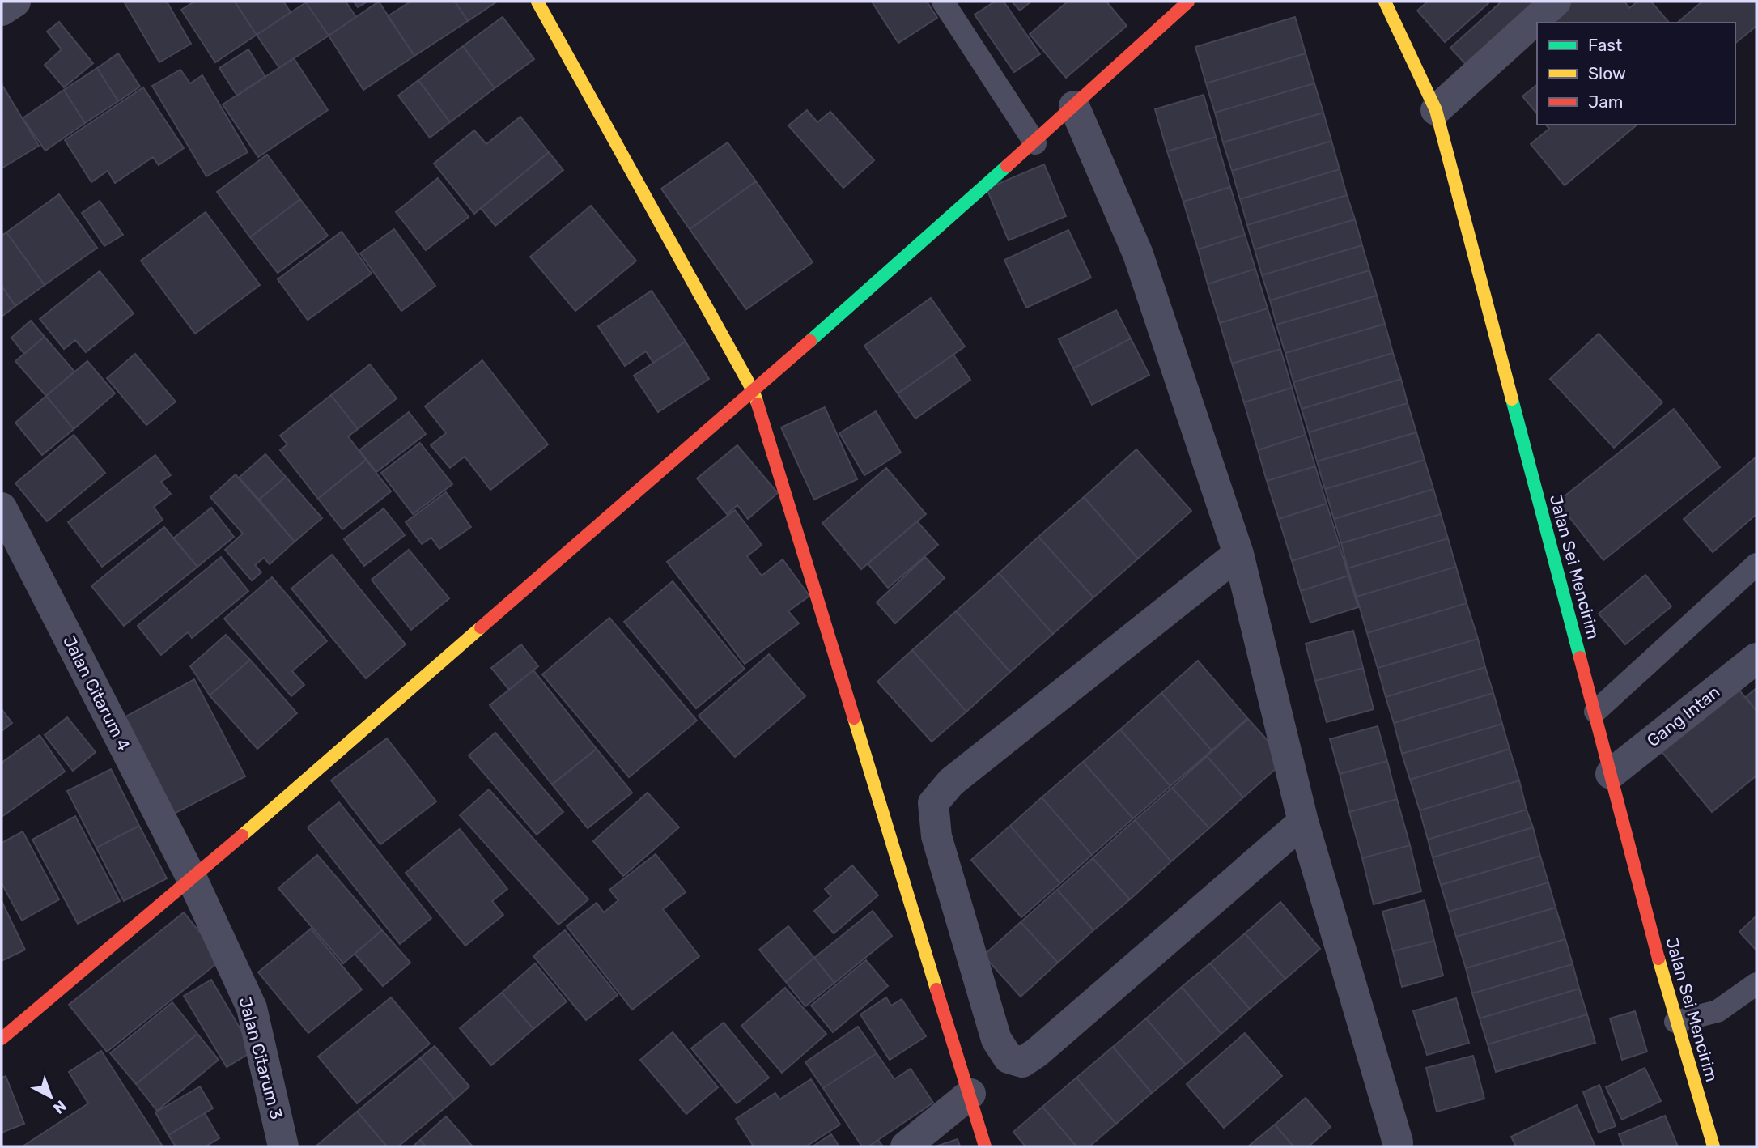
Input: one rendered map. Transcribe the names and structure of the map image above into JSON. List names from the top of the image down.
{
  "streets": {
    "street": [
      "Jalan Sei Mencirim",
      "Jalan Citarum 4",
      "Gang Intan",
      "Jalan Citarum 3"
    ]
  },
  "crossings": [
    ["Jalan Sei Mencirim", "Gang Intan"],
    ["Jalan Citarum 4", "Jalan Citarum 3"]
  ],
  "legend": ["Fast", "Slow", "Jam"],
  "north": "bottom right"
}
